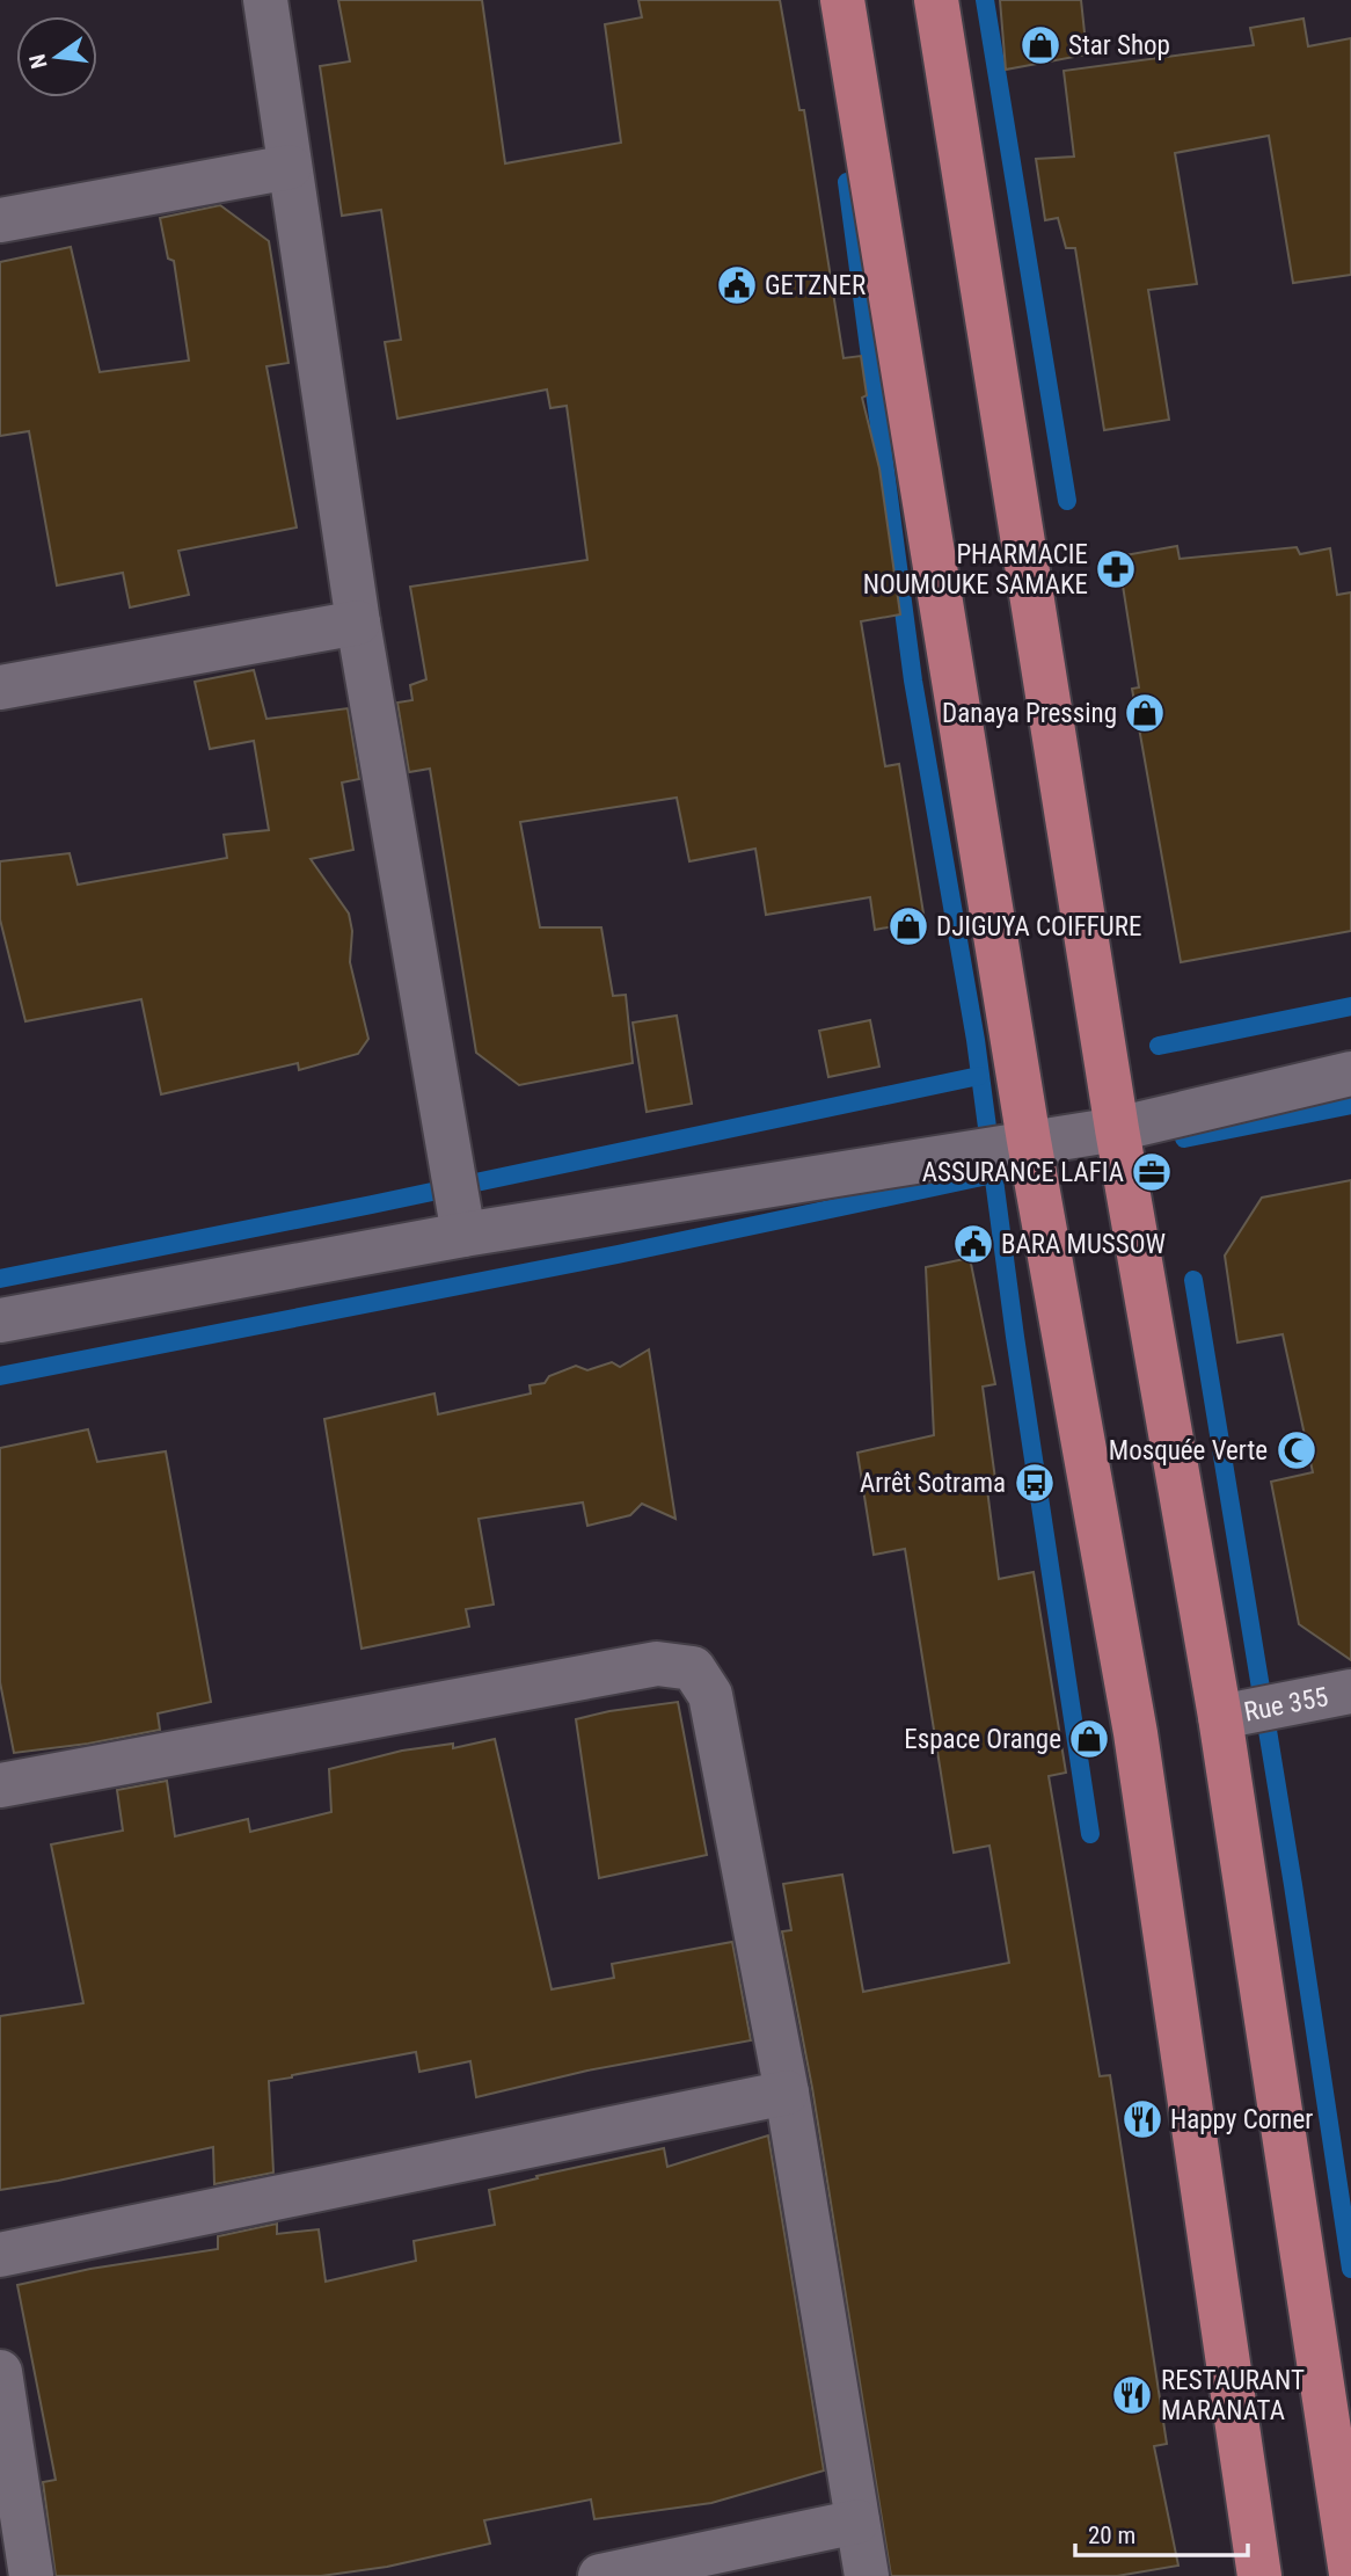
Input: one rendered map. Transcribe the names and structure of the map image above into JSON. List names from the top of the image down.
{
  "streets": {
    "street": ["Rue 355"]
  },
  "places": {
    "shop": [
      "Star Shop",
      "Danaya Pressing",
      "DJIGUYA COIFFURE",
      "Espace Orange"
    ],
    "public building": ["GETZNER", "BARA MUSSOW"],
    "pharmacy": ["PHARMACIE NOUMOUKE SAMAKE"],
    "office": ["ASSURANCE LAFIA"],
    "mosque": ["Mosquée Verte"],
    "bus stop": ["Arrêt Sotrama"],
    "restaurant": ["Happy Corner", "RESTAURANT MARANATA"]
  },
  "scale_bar": "20 m",
  "north": "left"
}
